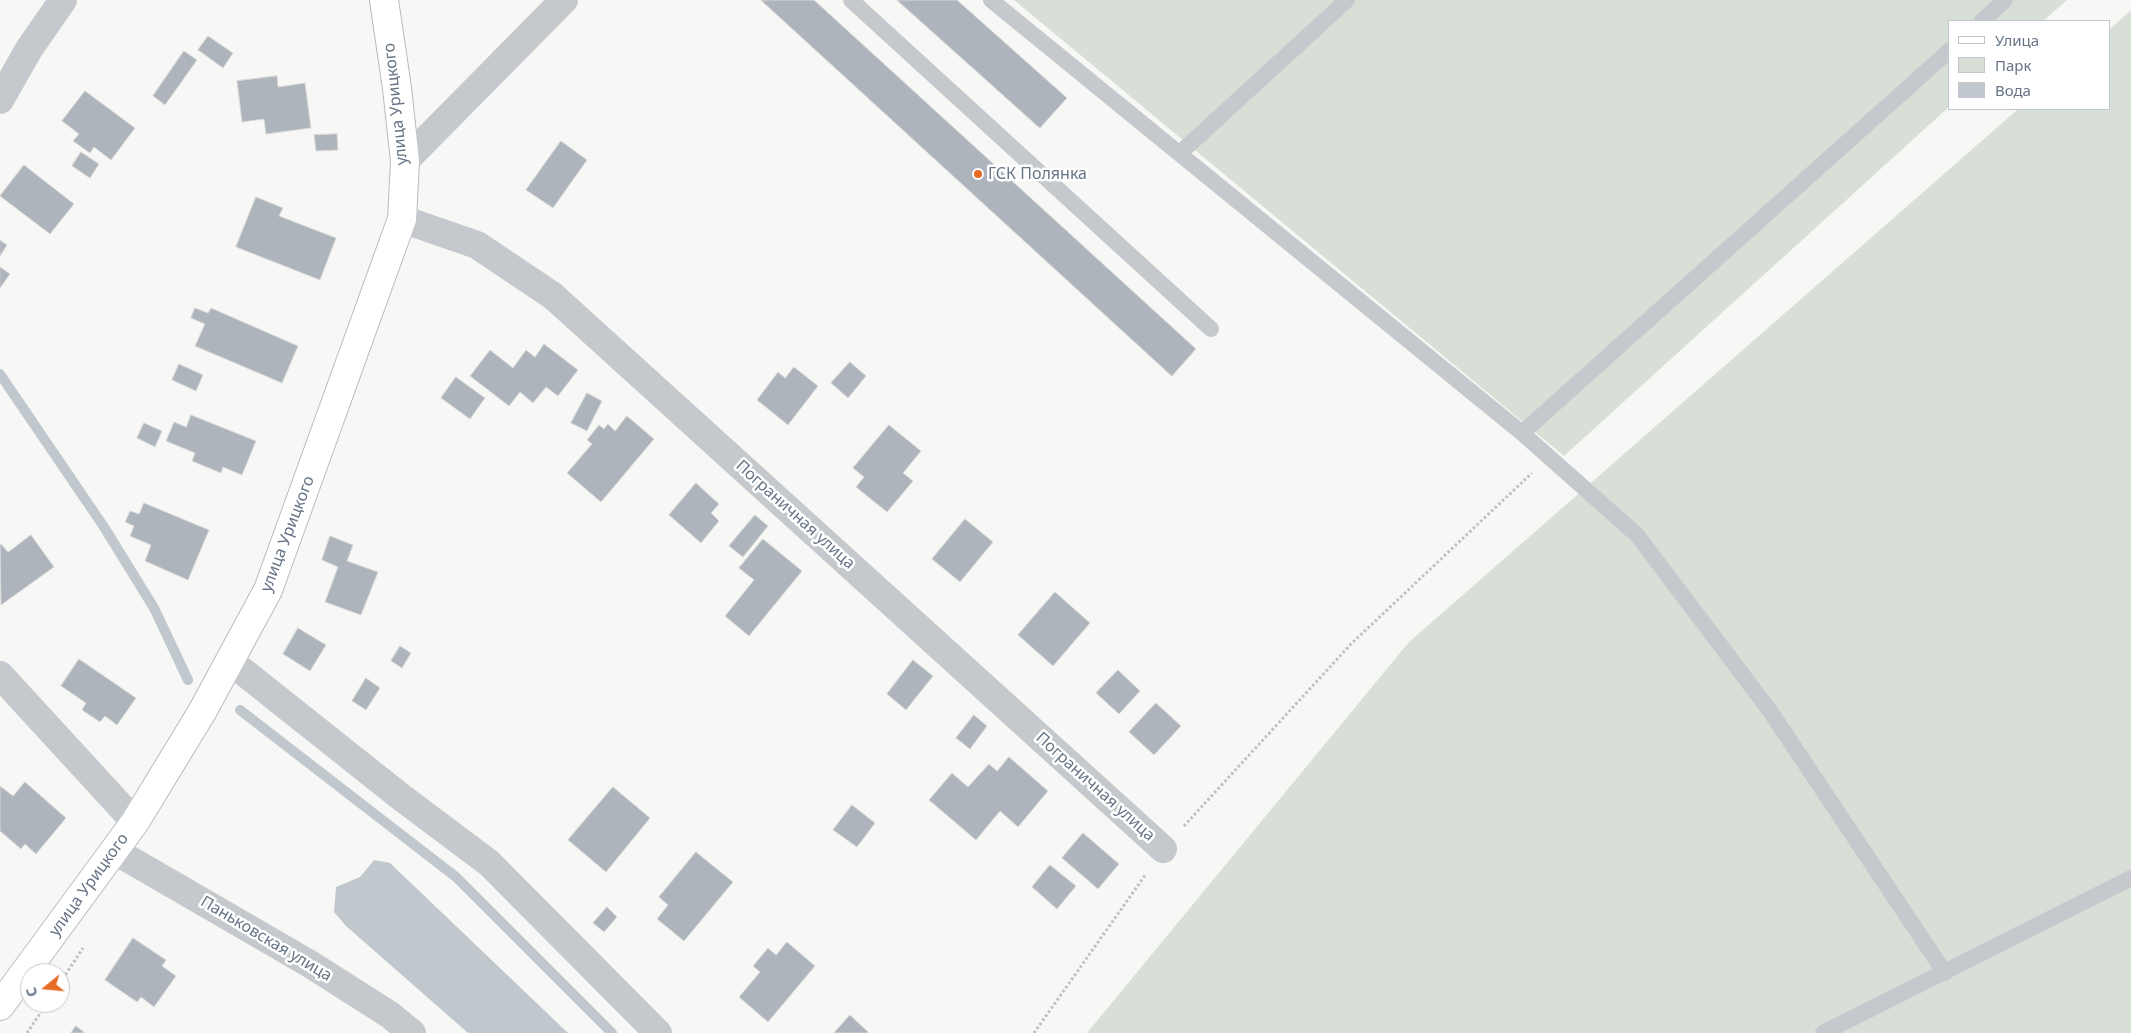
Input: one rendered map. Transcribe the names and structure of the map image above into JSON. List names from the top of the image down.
{
  "streets": {
    "main road": ["улица Урицкого"],
    "street": ["Пограничная улица", "Паньковская улица"]
  },
  "crossings": [
    ["улица Урицкого", "Пограничная улица"],
    ["улица Урицкого", "Паньковская улица"]
  ],
  "places": ["ГСК Полянка"],
  "legend": ["Улица", "Парк", "Вода"],
  "north": "left"
}
